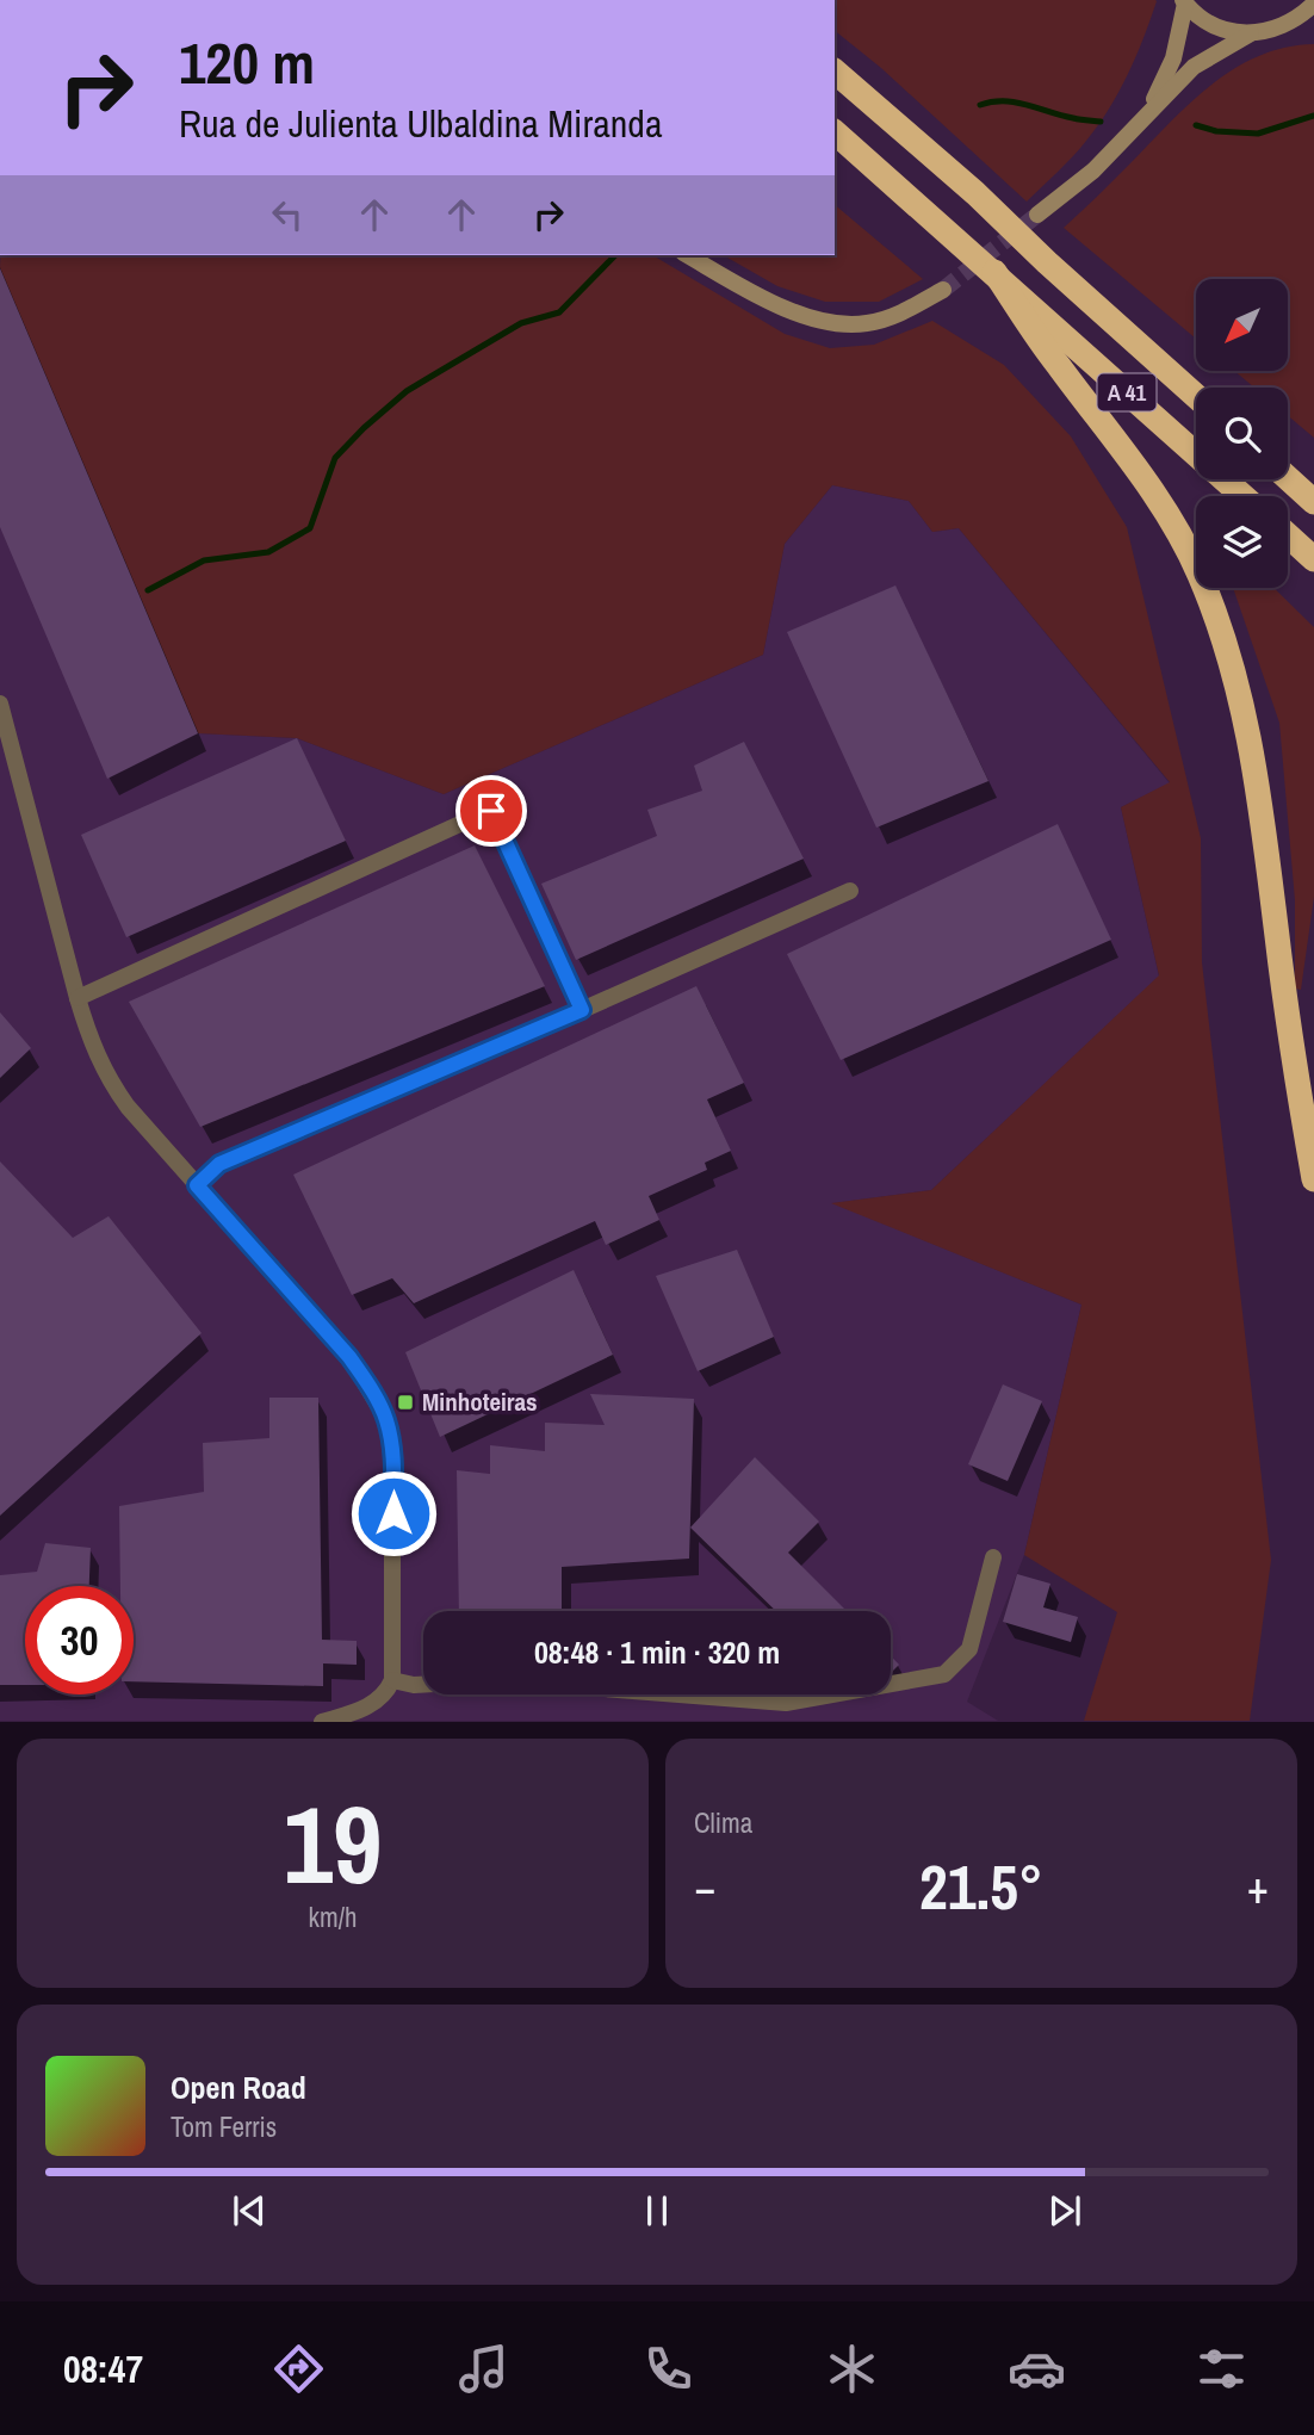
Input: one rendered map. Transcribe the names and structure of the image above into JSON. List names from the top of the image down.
{
  "streets": {
    "highway": ["A 41"]
  },
  "places": {
    "transit": ["Minhoteiras"]
  },
  "north": "bottom left",
  "page": {
    "turn": ["120 m", "Rua de Julienta Ulbaldina Miranda"],
    "limit": "30",
    "trip": "08:48 · 1 min · 320 m",
    "tile": [
      ["19", "km/h"],
      "Clima"
    ],
    "heat": ["−", "21.5°", "+"],
    "song": ["Open Road", "Tom Ferris"],
    "tabs": "08:47"
  }
}
